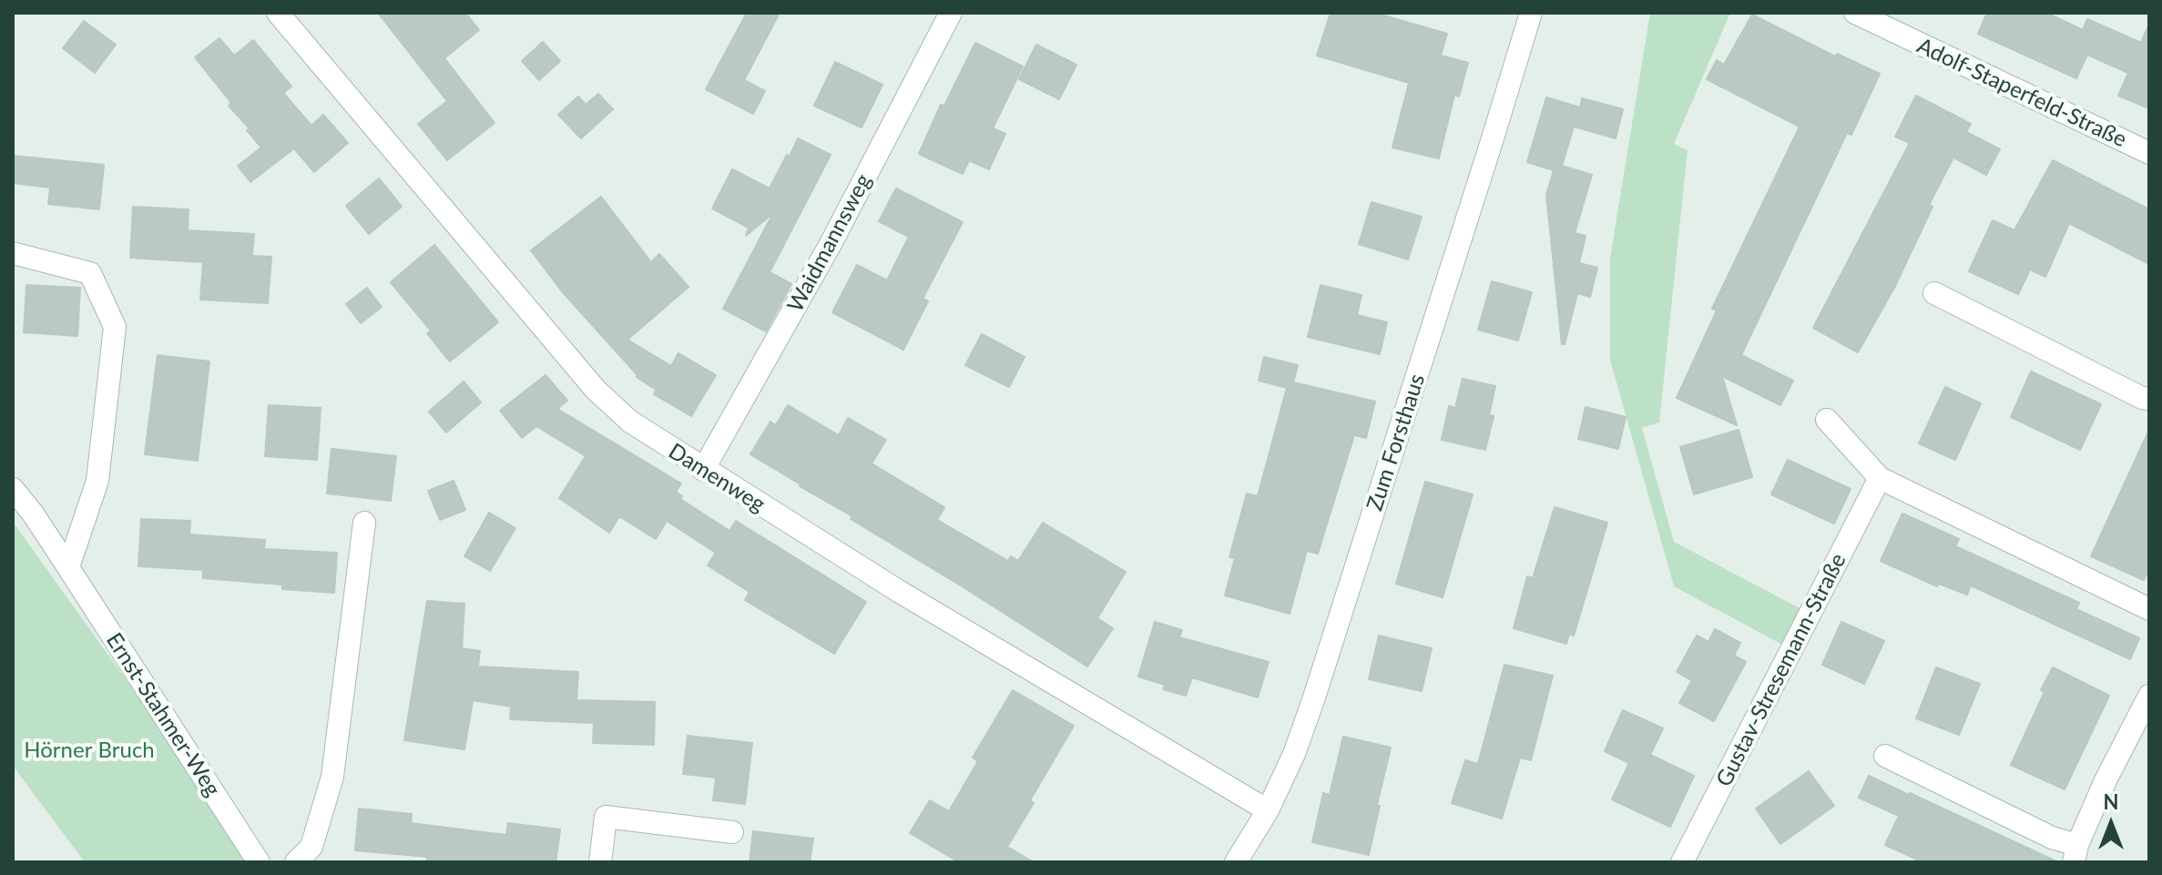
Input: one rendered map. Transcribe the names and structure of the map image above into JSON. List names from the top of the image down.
{
  "streets": {
    "street": [
      "Adolf-Staperfeld-Straße",
      "Waidmannsweg",
      "Zum Forsthaus",
      "Damenweg",
      "Gustav-Stresemann-Straße",
      "Ernst-Stahmer-Weg"
    ]
  },
  "crossings": [
    ["Waidmannsweg", "Damenweg"],
    ["Zum Forsthaus", "Damenweg"]
  ],
  "parks": ["Hörner Bruch"],
  "north": "top"
}
